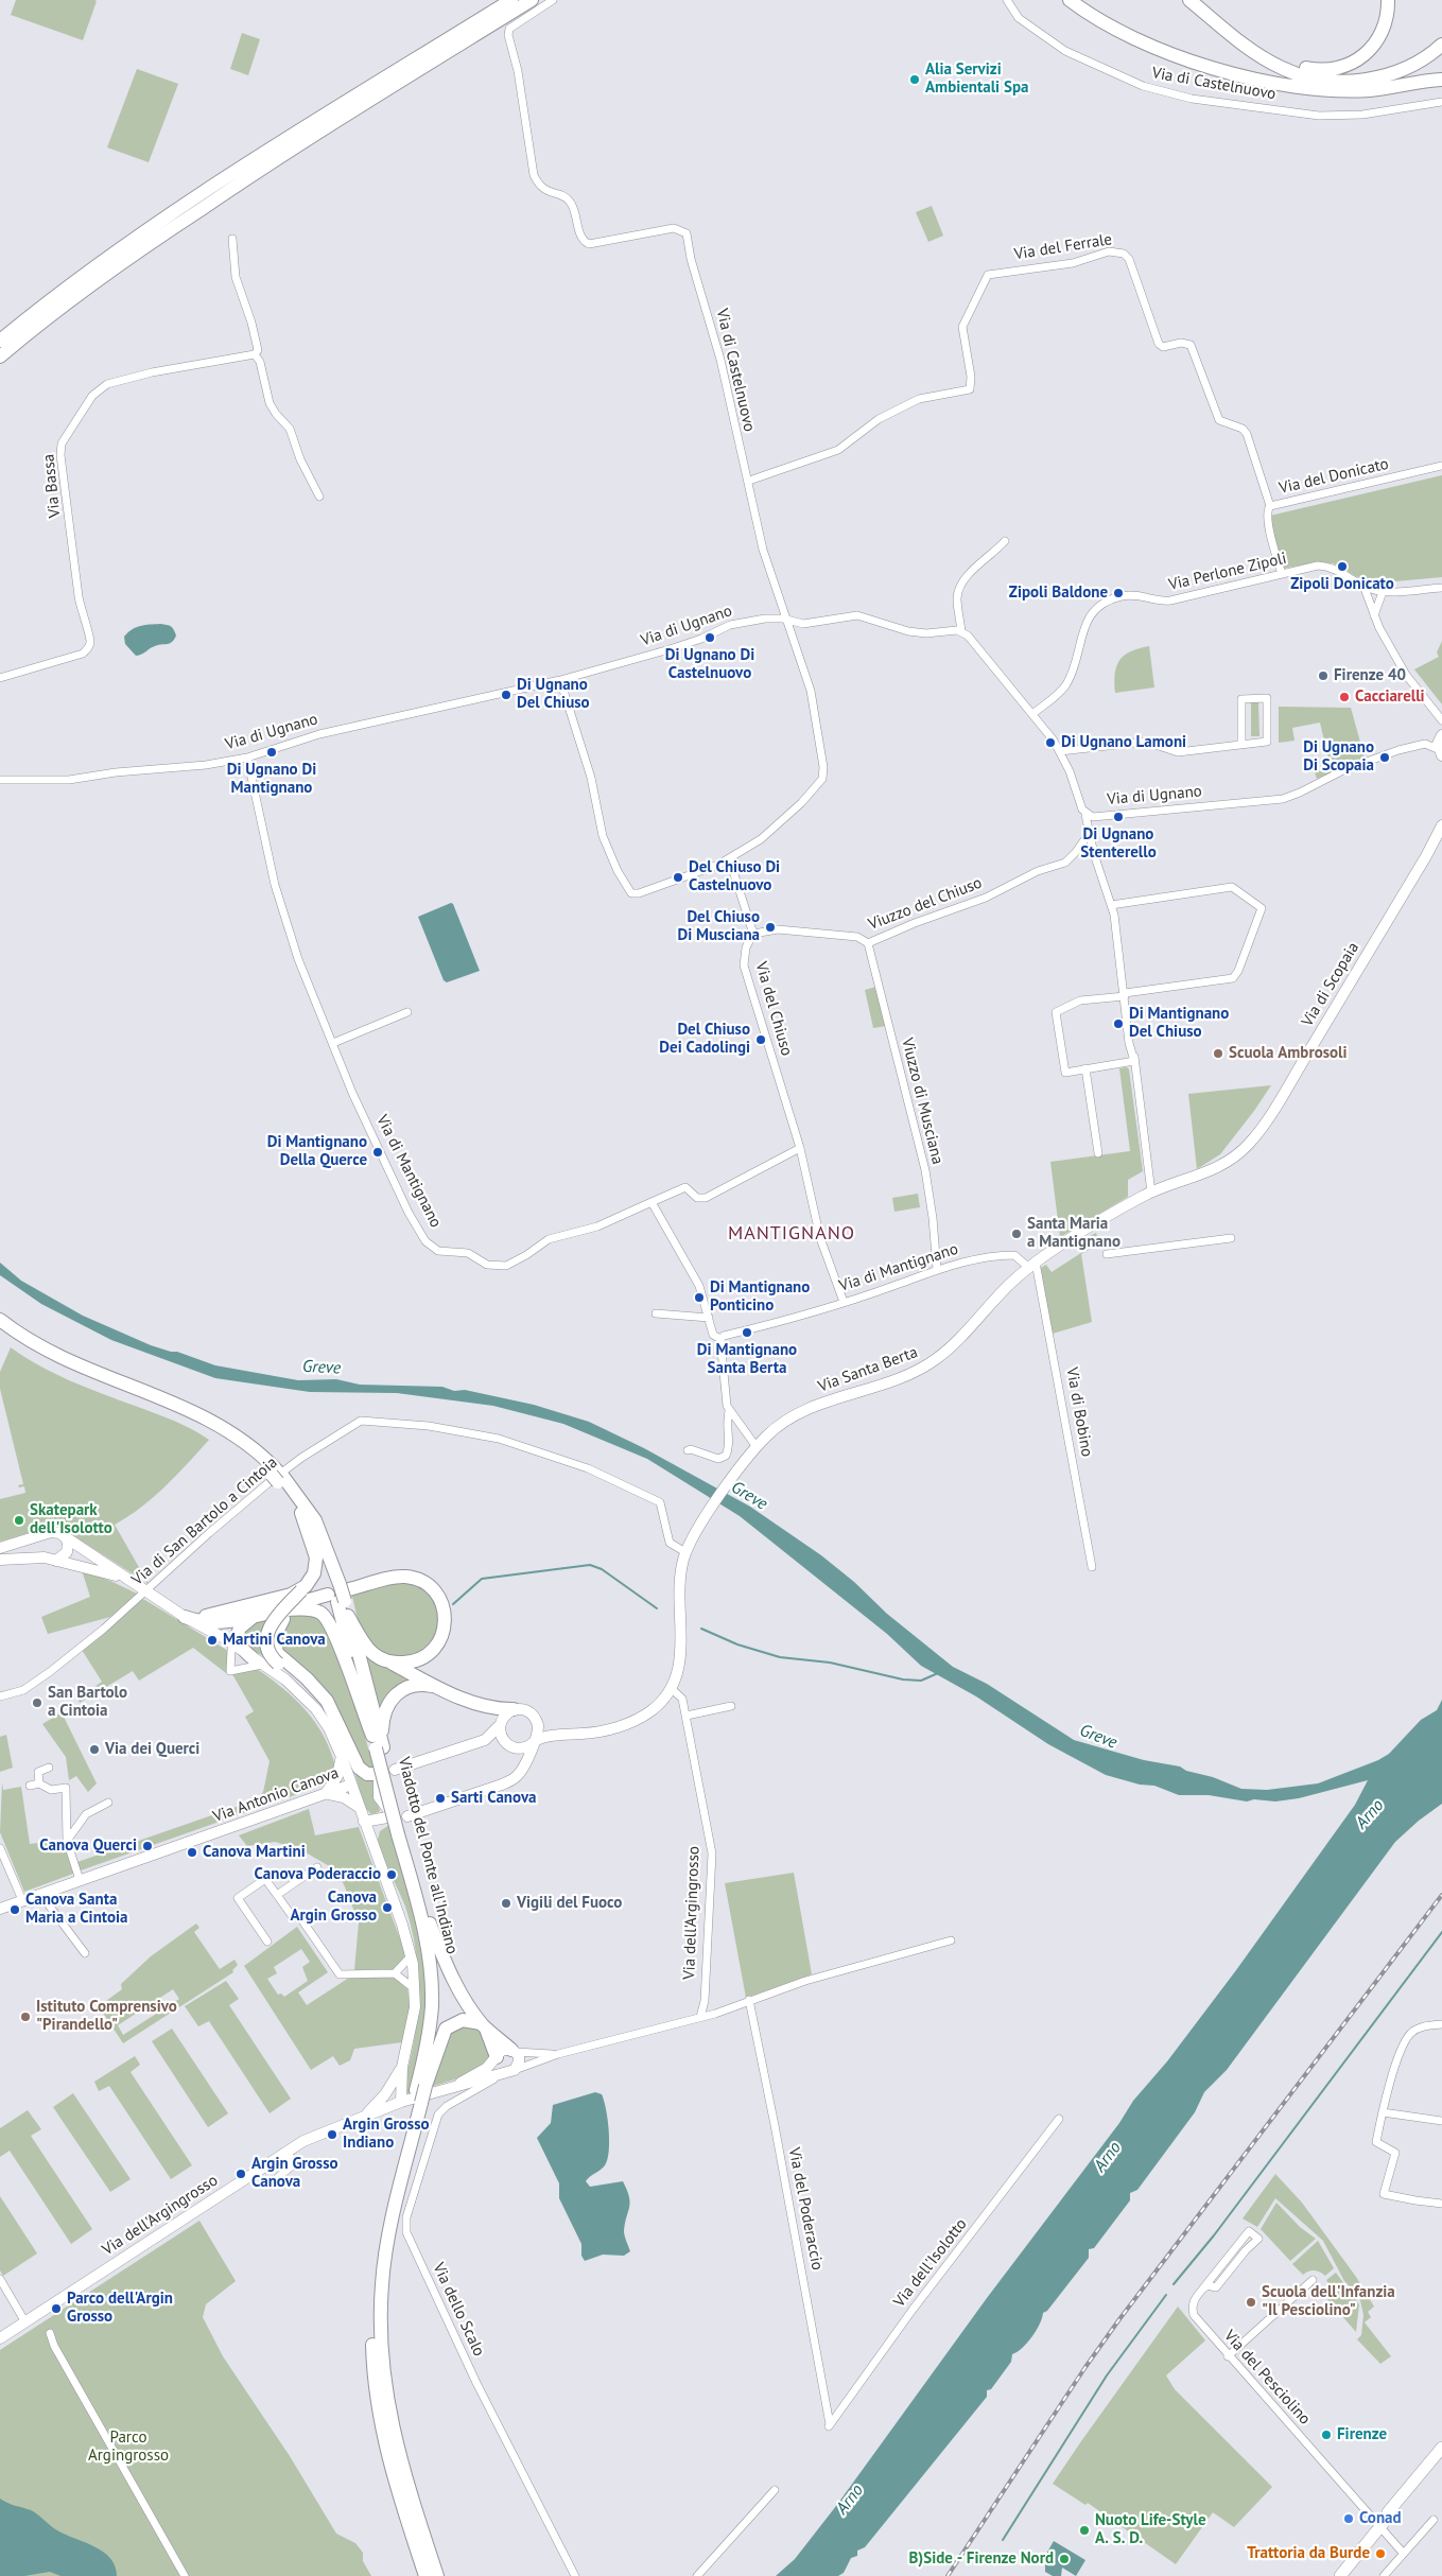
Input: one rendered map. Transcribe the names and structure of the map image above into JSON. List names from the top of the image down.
{
  "streets": {
    "highway": ["Viadotto del Ponte all'Indiano"],
    "street": [
      "Via di Castelnuovo",
      "Via del Ferrale",
      "Via del Donicato",
      "Via Bassa",
      "Via Perlone Zipoli",
      "Via di Ugnano",
      "Viuzzo del Chiuso",
      "Via di Scopaia",
      "Via del Chiuso",
      "Viuzzo di Musciana",
      "Via di Mantignano",
      "Via Santa Berta",
      "Via di Bobino",
      "Via di San Bartolo a Cintoia",
      "Via Antonio Canova",
      "Via dell'Argingrosso",
      "Via del Poderaccio",
      "Via dell'Isolotto",
      "Via dello Scalo",
      "Via del Pesciolino"
    ]
  },
  "crossings": [
    ["Via di Castelnuovo", "Via del Ferrale"],
    ["Via di Castelnuovo", "Via di Ugnano"],
    ["Via del Ferrale", "Via del Donicato"],
    ["Via del Donicato", "Via Perlone Zipoli"],
    ["Via Perlone Zipoli", "Via di Ugnano"],
    ["Via di Ugnano", "Via di Mantignano"],
    ["Viuzzo del Chiuso", "Via del Chiuso"],
    ["Viuzzo del Chiuso", "Viuzzo di Musciana"],
    ["Via del Chiuso", "Via di Mantignano"],
    ["Viuzzo di Musciana", "Via di Mantignano"],
    ["Via di Mantignano", "Via Santa Berta"],
    ["Via di Mantignano", "Via di Bobino"],
    ["Via Santa Berta", "Via di Bobino"],
    ["Via Santa Berta", "Via di San Bartolo a Cintoia"],
    ["Via Santa Berta", "Via dell'Argingrosso"],
    ["Via di San Bartolo a Cintoia", "Viadotto del Ponte all'Indiano"],
    ["Via Antonio Canova", "Viadotto del Ponte all'Indiano"],
    ["Via Antonio Canova", "Via dell'Argingrosso"],
    ["Viadotto del Ponte all'Indiano", "Via dell'Argingrosso"],
    ["Via dell'Argingrosso", "Via del Poderaccio"],
    ["Via dell'Argingrosso", "Via dello Scalo"],
    ["Via del Poderaccio", "Via dell'Isolotto"]
  ],
  "districts": ["MANTIGNANO"],
  "water": ["Greve", "Arno"],
  "parks": ["Parco Argingrosso"],
  "places": [
    "Alia Servizi Ambientali Spa",
    "Zipoli Donicato",
    "Zipoli Baldone",
    "Di Ugnano Di Castelnuovo",
    "Firenze 40",
    "Di Ugnano Del Chiuso",
    "Cacciarelli",
    "Di Ugnano Lamoni",
    "Di Ugnano Di Mantignano",
    "Di Ugnano Di Scopaia",
    "Di Ugnano Stenterello",
    "Del Chiuso Di Castelnuovo",
    "Del Chiuso Di Musciana",
    "Di Mantignano Del Chiuso",
    "Del Chiuso Dei Cadolingi",
    "Scuola Ambrosoli",
    "Di Mantignano Della Querce",
    "Santa Maria a Mantignano",
    "Di Mantignano Ponticino",
    "Di Mantignano Santa Berta",
    "Skatepark dell'Isolotto",
    "Martini Canova",
    "San Bartolo a Cintoia",
    "Via dei Querci",
    "Sarti Canova",
    "Canova Querci",
    "Canova Martini",
    "Canova Poderaccio",
    "Vigili del Fuoco",
    "Canova Argin Grosso",
    "Canova Santa Maria a Cintoia",
    "Istituto Comprensivo \"Pirandello\"",
    "Argin Grosso Indiano",
    "Argin Grosso Canova",
    "Scuola dell'Infanzia \"Il Pesciolino\"",
    "Parco dell'Argin Grosso",
    "Firenze",
    "Conad",
    "Nuoto Life-Style A. S. D.",
    "Trattoria da Burde",
    "B)Side - Firenze Nord"
  ]
}
